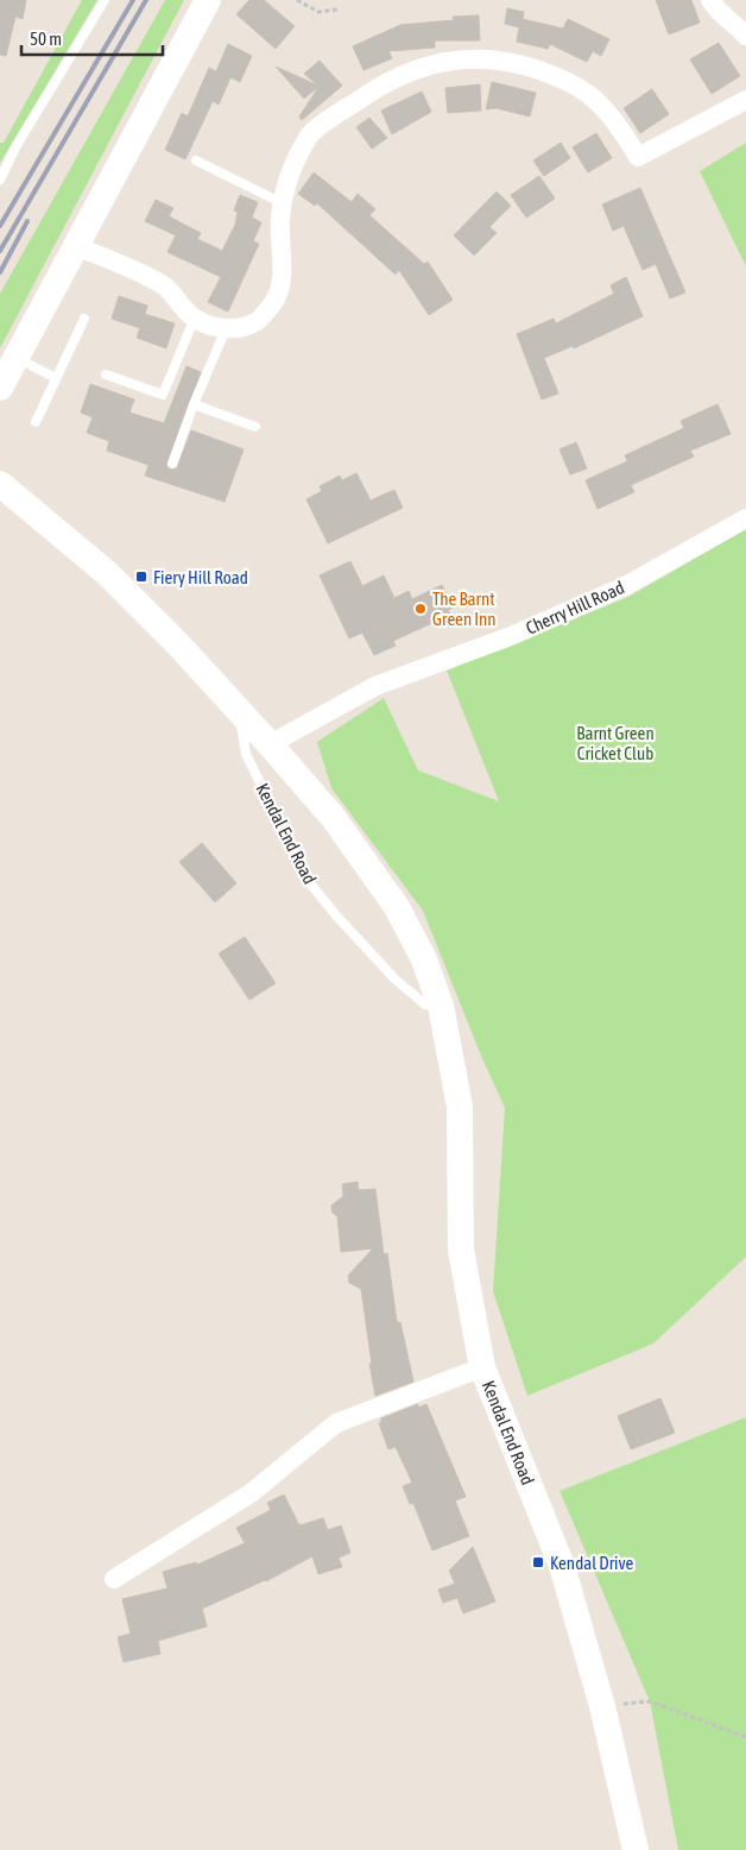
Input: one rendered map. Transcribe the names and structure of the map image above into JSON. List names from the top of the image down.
{
  "streets": {
    "main road": ["Kendal End Road"],
    "street": ["Cherry Hill Road"]
  },
  "crossings": [
    ["Cherry Hill Road", "Kendal End Road"]
  ],
  "parks": ["Barnt Green Cricket Club"],
  "places": {
    "transit": ["Fiery Hill Road", "Kendal Drive"],
    "other": ["The Barnt Green Inn"]
  },
  "scale_bar": "50 m"
}
